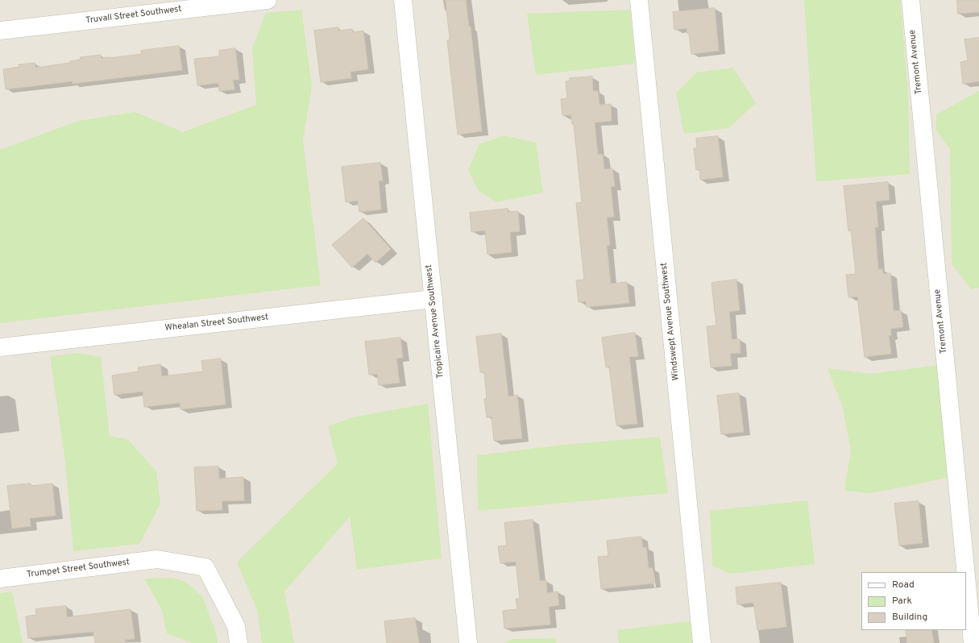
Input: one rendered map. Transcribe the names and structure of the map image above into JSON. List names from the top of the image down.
{
  "streets": {
    "street": [
      "Truvall Street Southwest",
      "Tremont Avenue",
      "Tropicaire Avenue Southwest",
      "Windswept Avenue Southwest",
      "Whealan Street Southwest",
      "Trumpet Street Southwest"
    ]
  },
  "crossings": [
    ["Tropicaire Avenue Southwest", "Whealan Street Southwest"]
  ],
  "legend": ["Road", "Park", "Building"]
}
